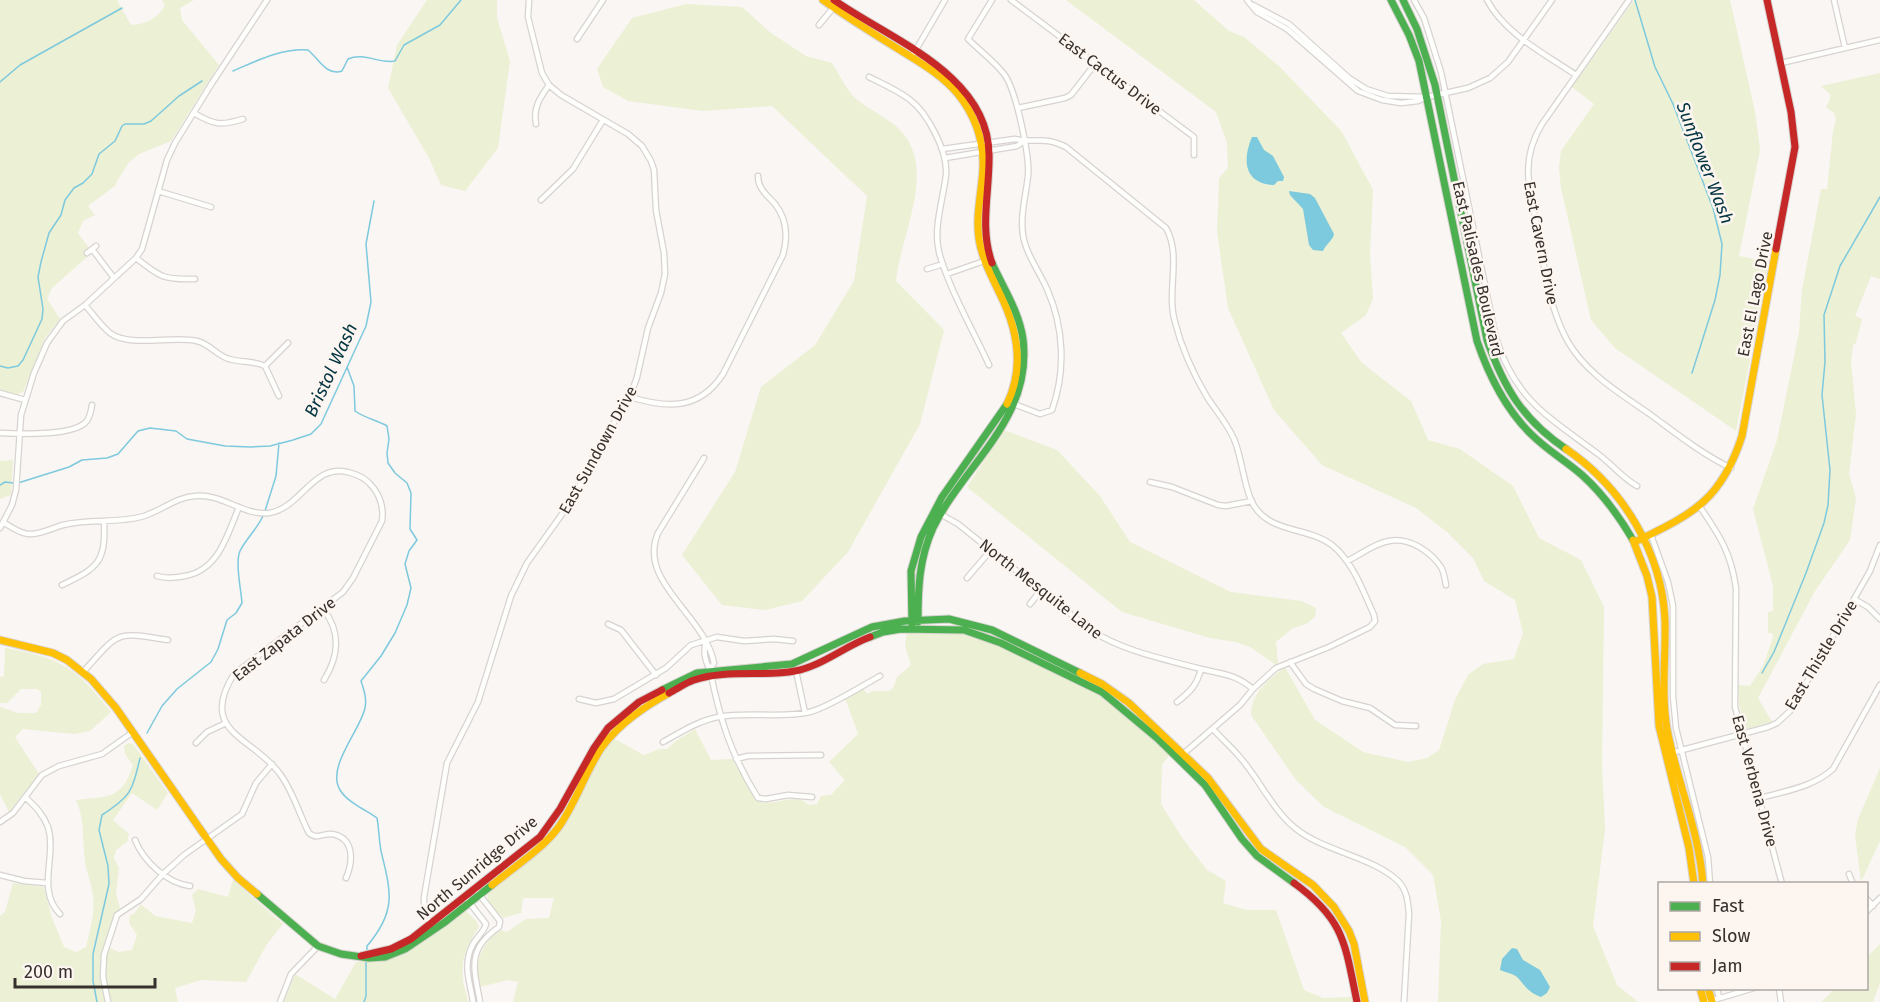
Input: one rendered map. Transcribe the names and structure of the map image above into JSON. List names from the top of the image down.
{
  "streets": {
    "street": [
      "East Cactus Drive",
      "East Cavern Drive",
      "East Palisades Boulevard",
      "East El Lago Drive",
      "East Sundown Drive",
      "North Mesquite Lane",
      "East Zapata Drive",
      "East Thistle Drive",
      "East Verbena Drive",
      "North Sunridge Drive"
    ]
  },
  "crossings": [
    ["East Cavern Drive", "East El Lago Drive"],
    ["East Palisades Boulevard", "East El Lago Drive"],
    ["East Palisades Boulevard", "East Thistle Drive"],
    ["East El Lago Drive", "East Verbena Drive"],
    ["East Sundown Drive", "North Sunridge Drive"],
    ["East Thistle Drive", "East Verbena Drive"]
  ],
  "water": ["Sunflower Wash", "Bristol Wash"],
  "legend": ["Fast", "Slow", "Jam"],
  "scale_bar": "200 m"
}
